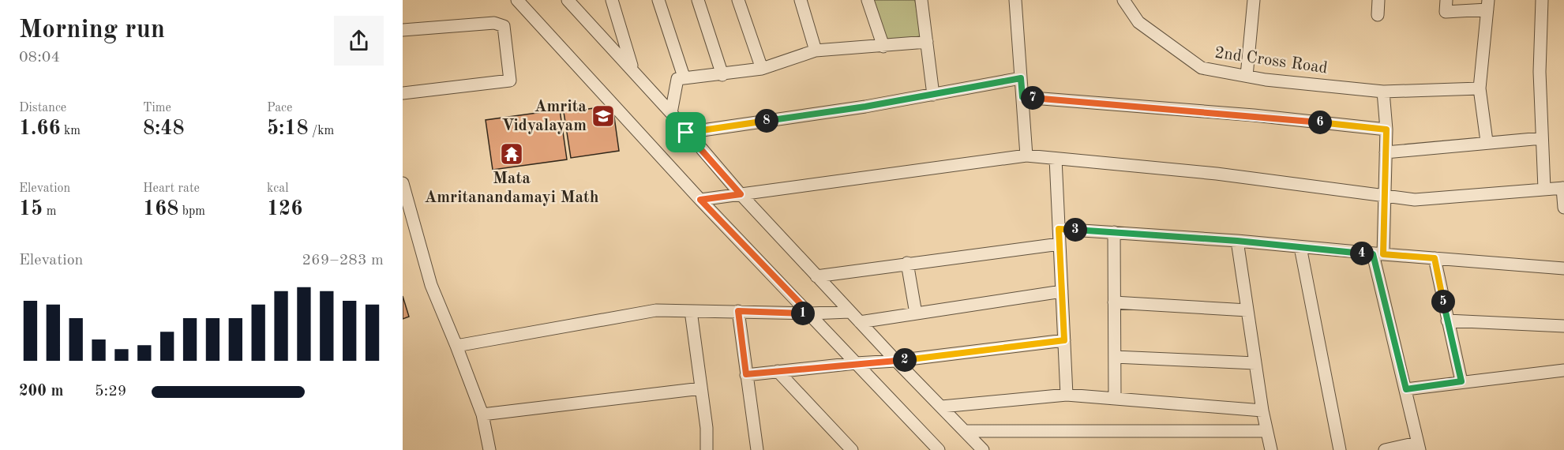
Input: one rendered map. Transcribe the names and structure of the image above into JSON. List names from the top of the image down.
{
  "streets": {
    "street": ["2nd Cross Road"]
  },
  "places": {
    "school or university": ["Amrita Vidyalayam"],
    "temple": ["Mata Amritanandamayi Math"]
  },
  "page": {
    "heading": ["Morning run", "08:04"],
    "stats": [
      ["Distance", "1.66 km"],
      ["Time", "8:48"],
      ["Pace", "5:18 /km"],
      ["Elevation", "15 m"],
      ["Heart rate", "168 bpm"],
      ["kcal", "126"]
    ],
    "pins": [
      "7",
      "8",
      "6",
      "3",
      "4",
      "5",
      "1",
      "2"
    ],
    "chart": ["Elevation", "269–283 m"],
    "list": [
      {
        "name": "200 m",
        "note": "5:29"
      }
    ]
  }
}
